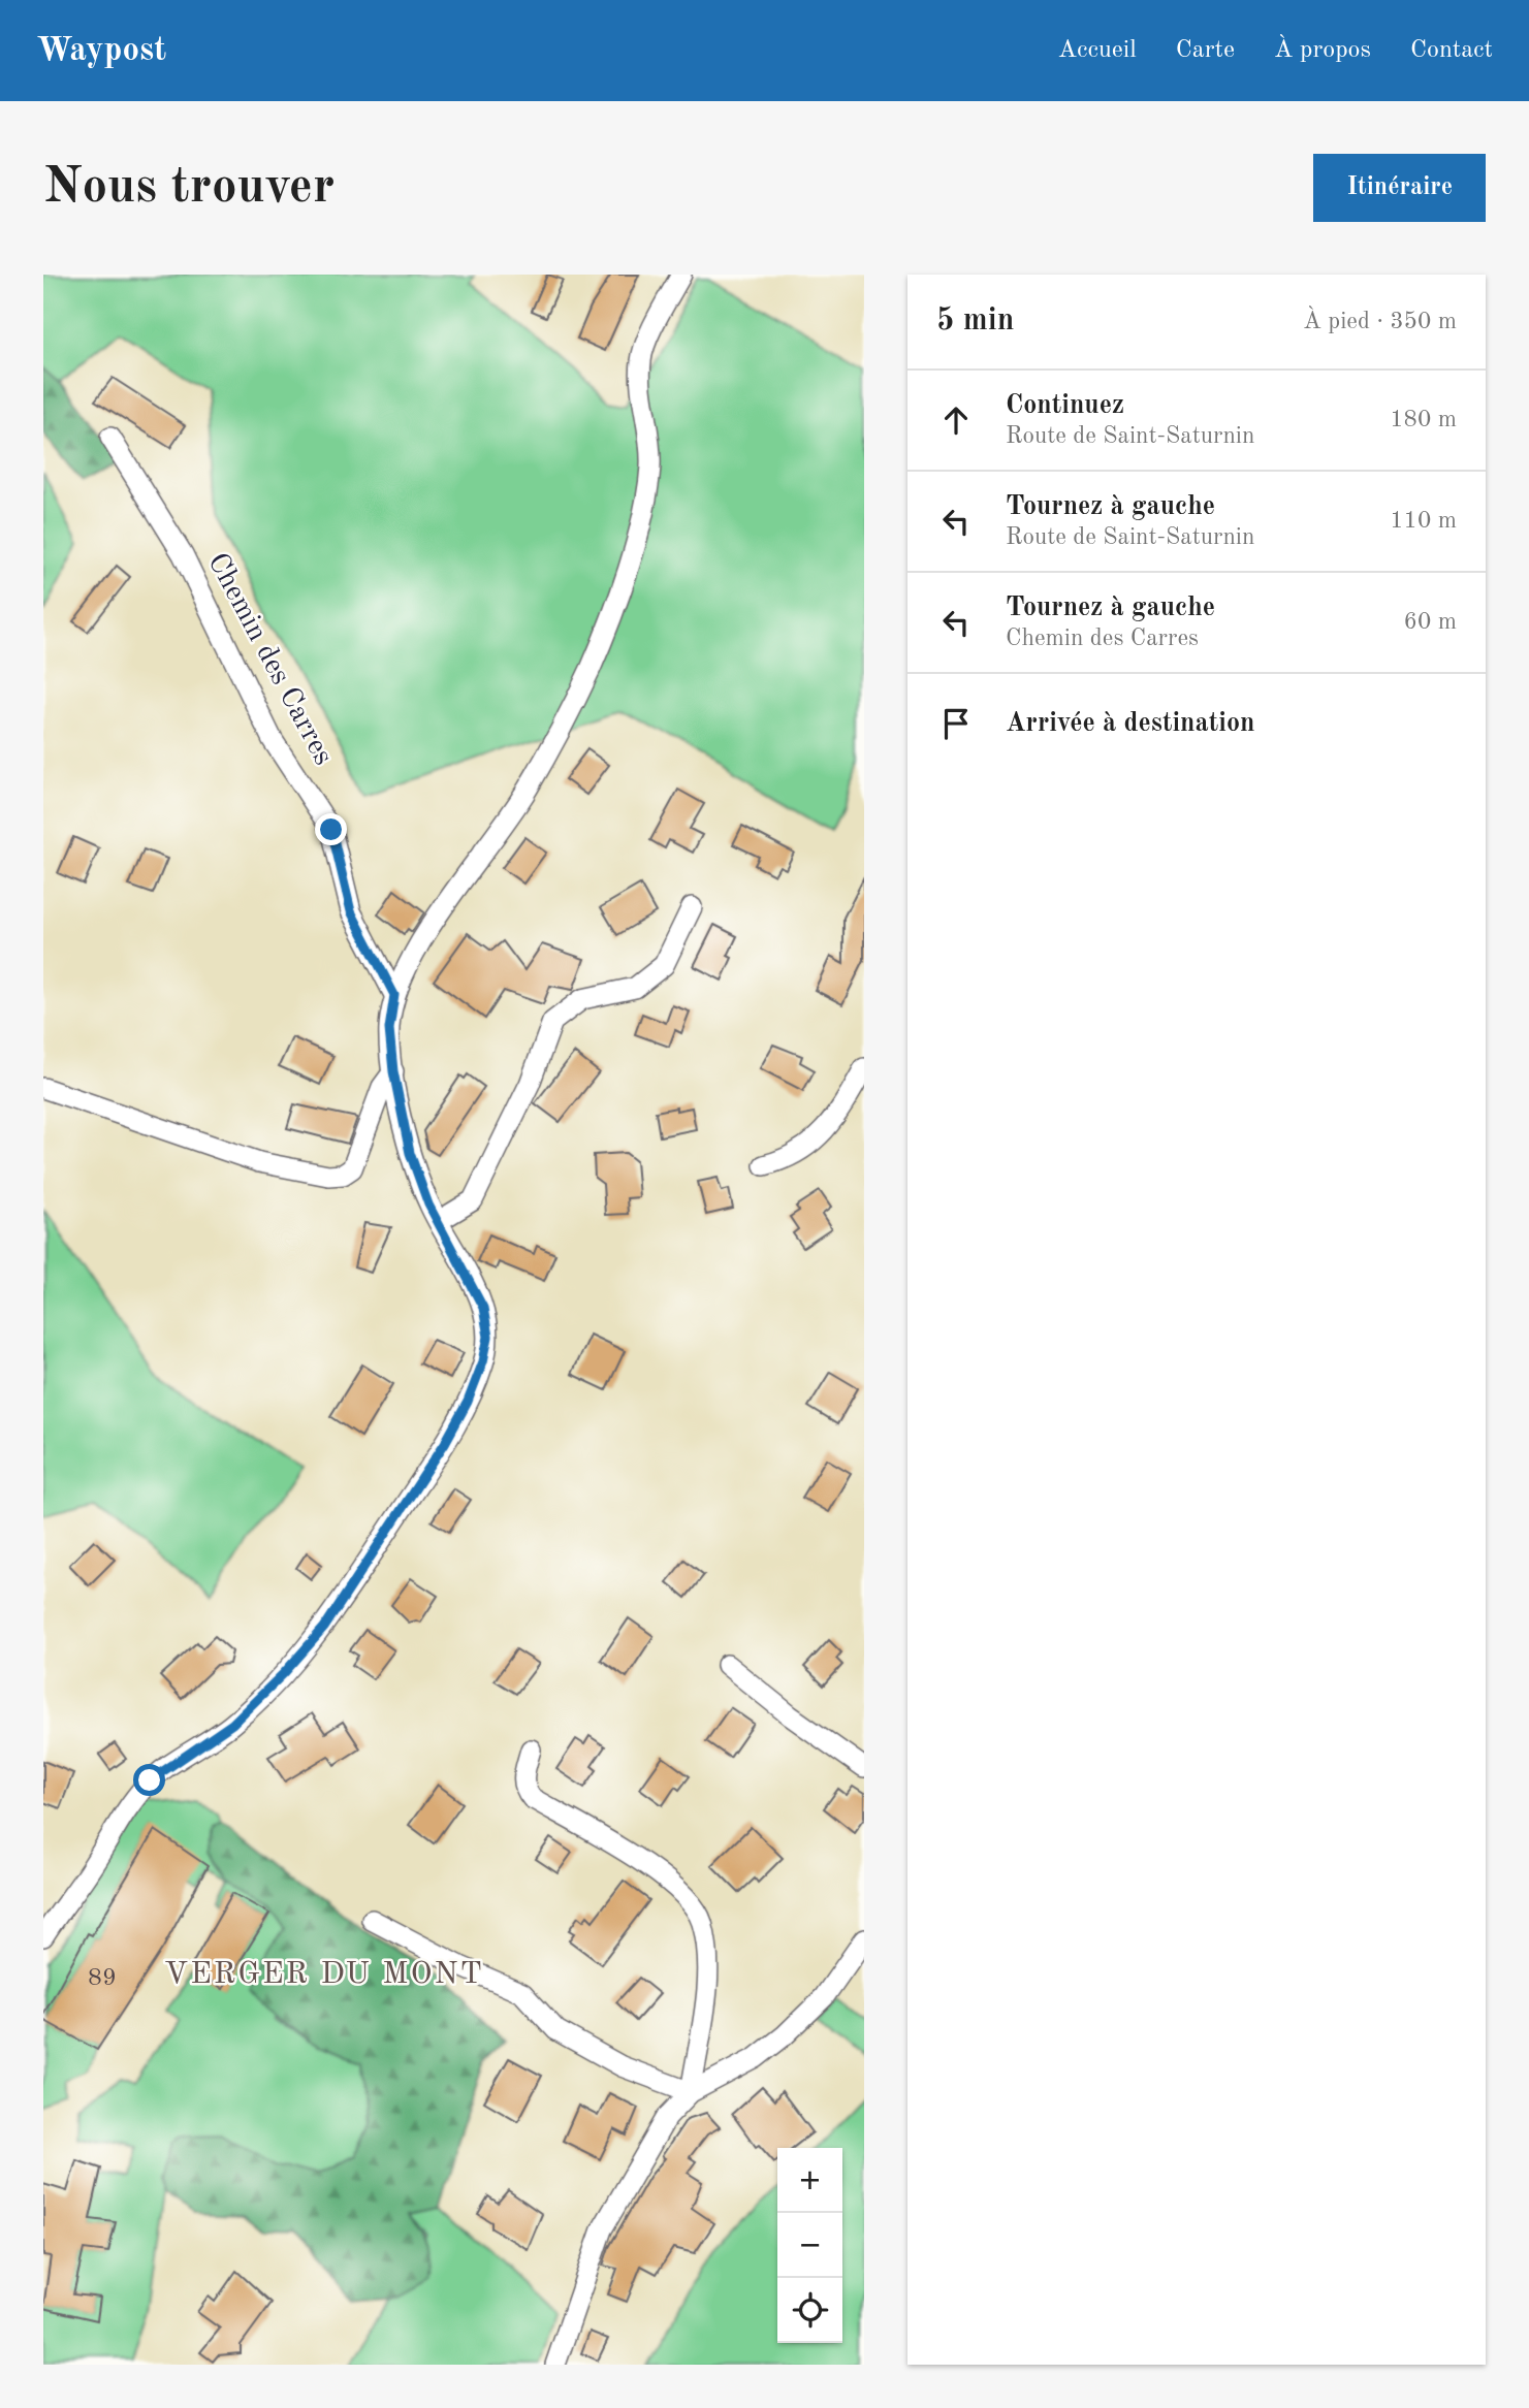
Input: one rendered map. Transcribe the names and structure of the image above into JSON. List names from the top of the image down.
{
  "streets": {
    "street": ["Chemin des Carres"]
  },
  "districts": ["VERGER DU MONT"],
  "house_numbers": ["89"],
  "page": {
    "header": "Waypost",
    "nav": [
      "Accueil",
      "Carte",
      "À propos",
      "Contact"
    ],
    "buttons": "Itinéraire",
    "title": "Nous trouver",
    "heading": ["5 min", "À pied · 350 m"],
    "list": [
      ["Continuez", "Route de Saint-Saturnin", "180 m"],
      ["Tournez à gauche", "Route de Saint-Saturnin", "110 m"],
      ["Tournez à gauche", "Chemin des Carres", "60 m"],
      "Arrivée à destination"
    ],
    "map_buttons": ["+", "−"]
  }
}
